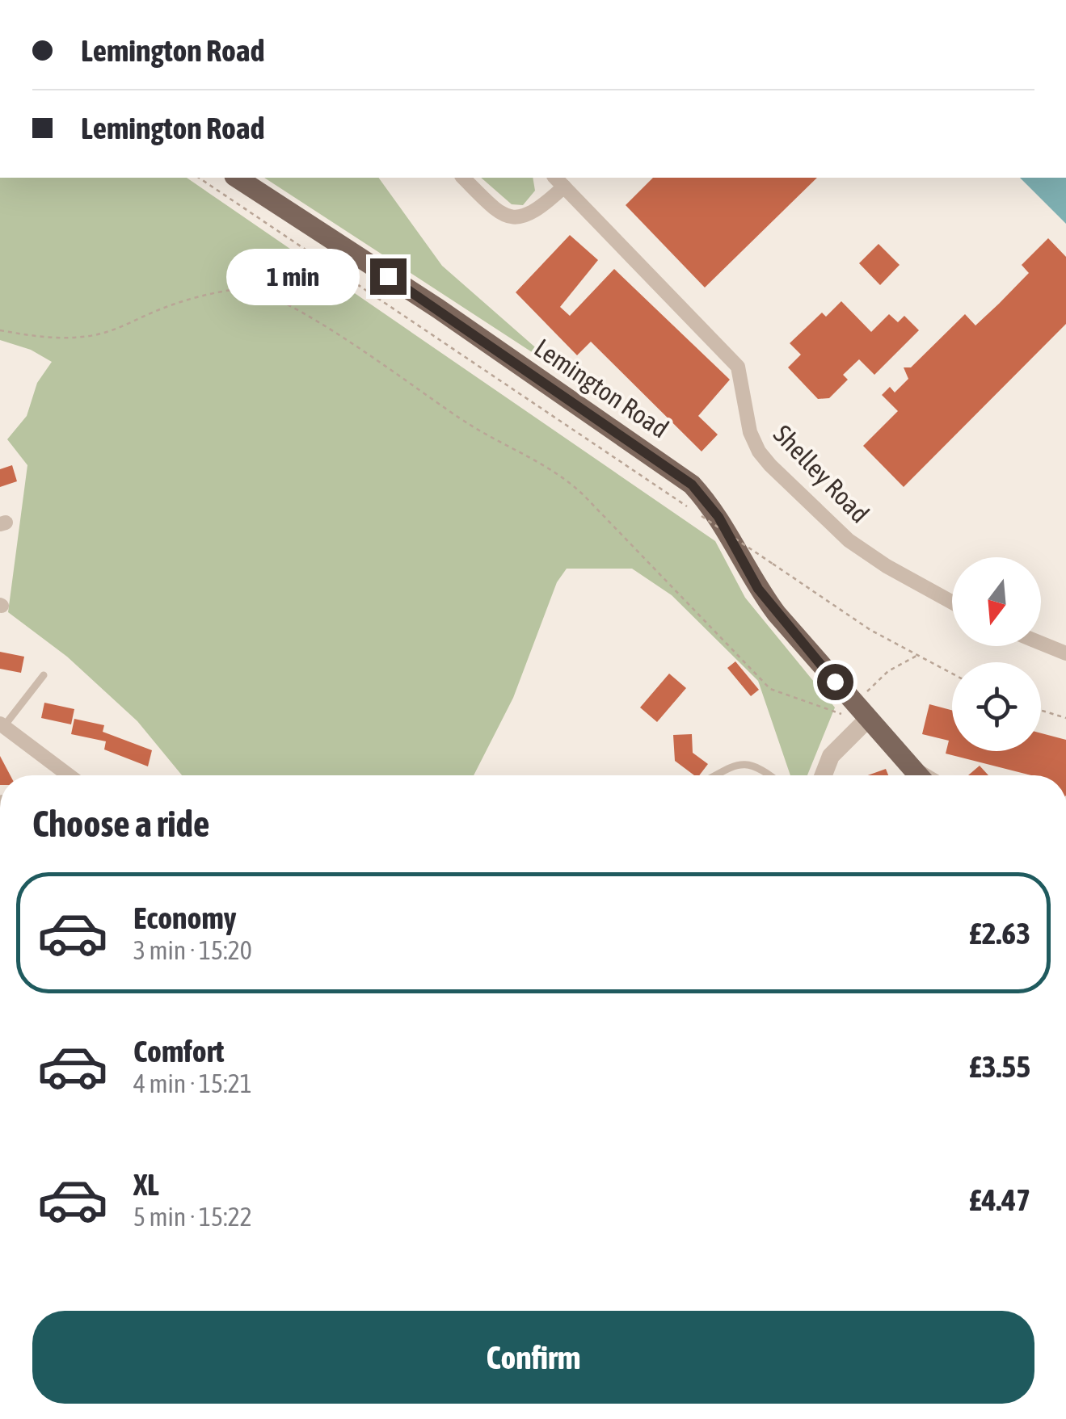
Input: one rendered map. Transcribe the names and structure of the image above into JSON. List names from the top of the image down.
{
  "streets": {
    "main road": ["Lemington Road"],
    "street": ["Shelley Road"]
  },
  "north": "bottom",
  "page": {
    "banner": ["Lemington Road", "Lemington Road"],
    "bubble": "1 min",
    "heading": "Choose a ride",
    "list": [
      {
        "name": "Economy",
        "note": "3 min · 15:20",
        "value": "£2.63"
      },
      {
        "name": "Comfort",
        "note": "4 min · 15:21",
        "value": "£3.55"
      },
      {
        "name": "XL",
        "note": "5 min · 15:22",
        "value": "£4.47"
      }
    ],
    "buttons": "Confirm"
  }
}
